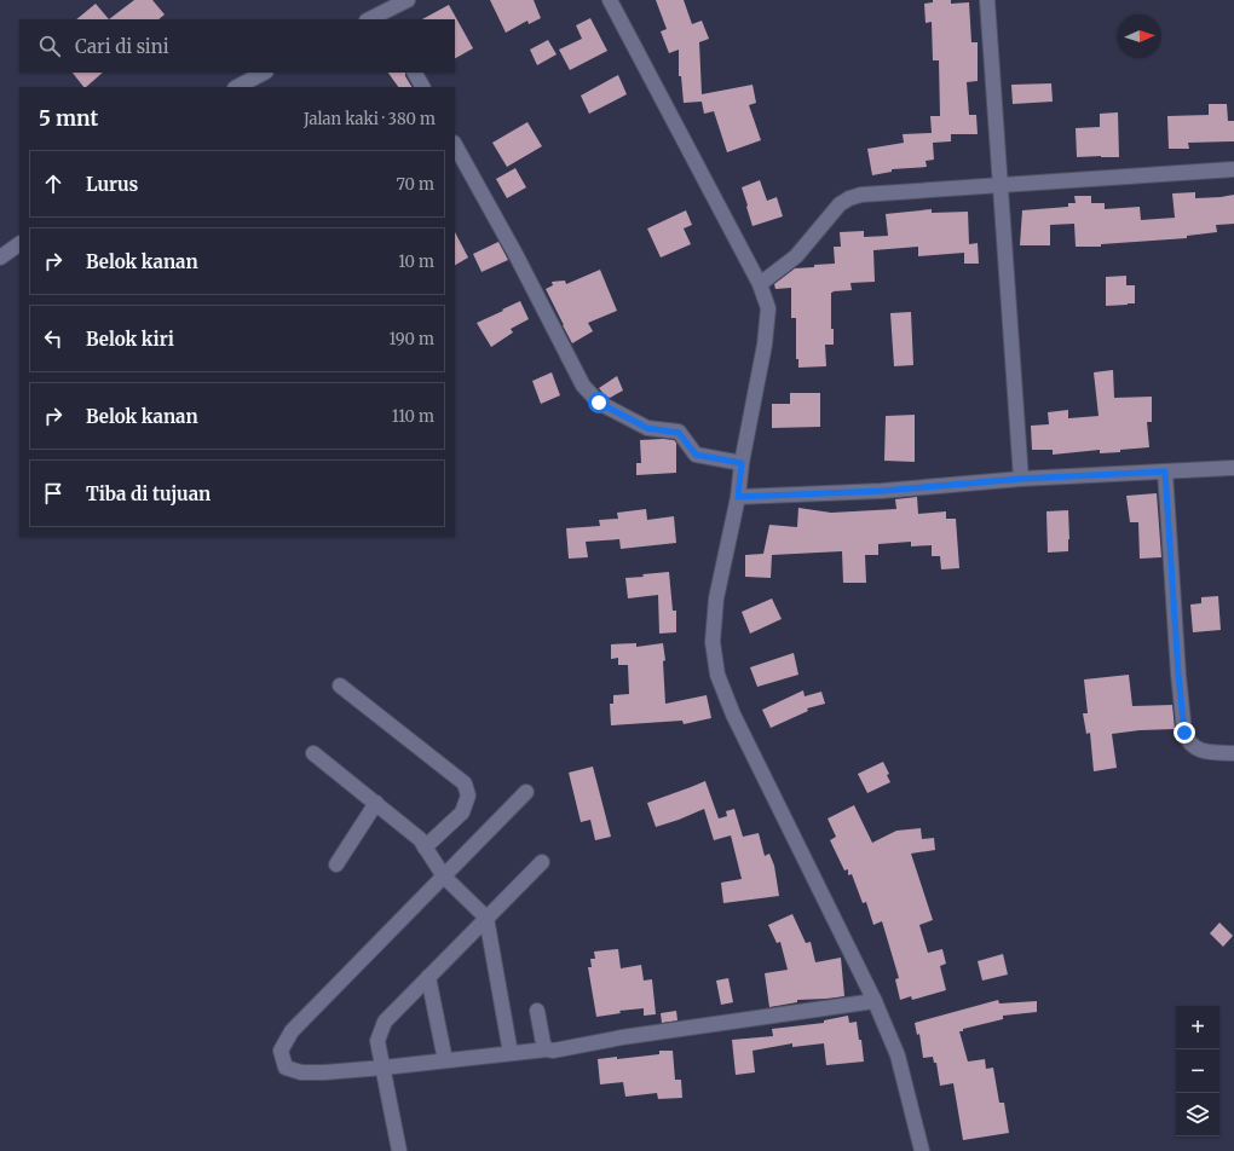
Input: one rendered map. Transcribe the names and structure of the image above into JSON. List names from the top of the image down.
{
  "north": "right",
  "page": {
    "search": "Cari di sini",
    "heading": ["5 mnt", "Jalan kaki · 380 m"],
    "list": [
      ["Lurus", "70 m"],
      ["Belok kanan", "10 m"],
      ["Belok kiri", "190 m"],
      ["Belok kanan", "110 m"],
      "Tiba di tujuan"
    ],
    "map_buttons": ["+", "−"]
  }
}
